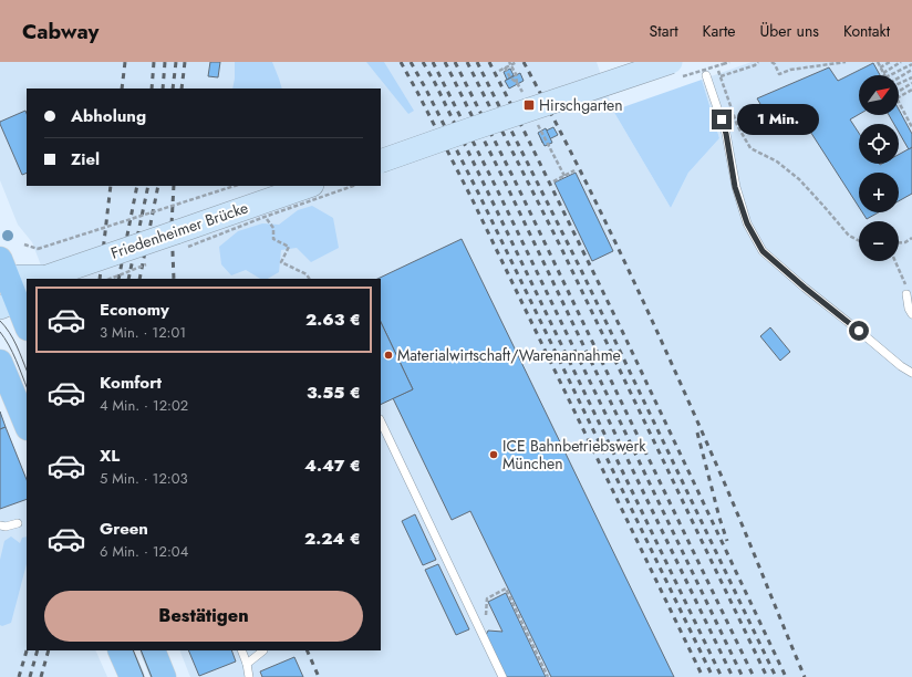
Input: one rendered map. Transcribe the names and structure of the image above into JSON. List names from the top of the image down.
{
  "streets": {
    "main road": ["Friedenheimer Brücke"]
  },
  "places": {
    "transit": ["Hirschgarten"],
    "other": ["Materialwirtschaft/Warenannahme", "ICE Bahnbetriebswerk München"]
  },
  "north": "top right",
  "page": {
    "header": "Cabway",
    "nav": [
      "Start",
      "Karte",
      "Über uns",
      "Kontakt"
    ],
    "map_buttons": ["+", "−"],
    "banner": ["Abholung", "Ziel"],
    "bubble": "1 Min.",
    "list": [
      {
        "name": "Economy",
        "note": "3 Min. · 12:01",
        "value": "2.63 €"
      },
      {
        "name": "Komfort",
        "note": "4 Min. · 12:02",
        "value": "3.55 €"
      },
      {
        "name": "XL",
        "note": "5 Min. · 12:03",
        "value": "4.47 €"
      },
      {
        "name": "Green",
        "note": "6 Min. · 12:04",
        "value": "2.24 €"
      }
    ],
    "buttons": "Bestätigen"
  }
}
